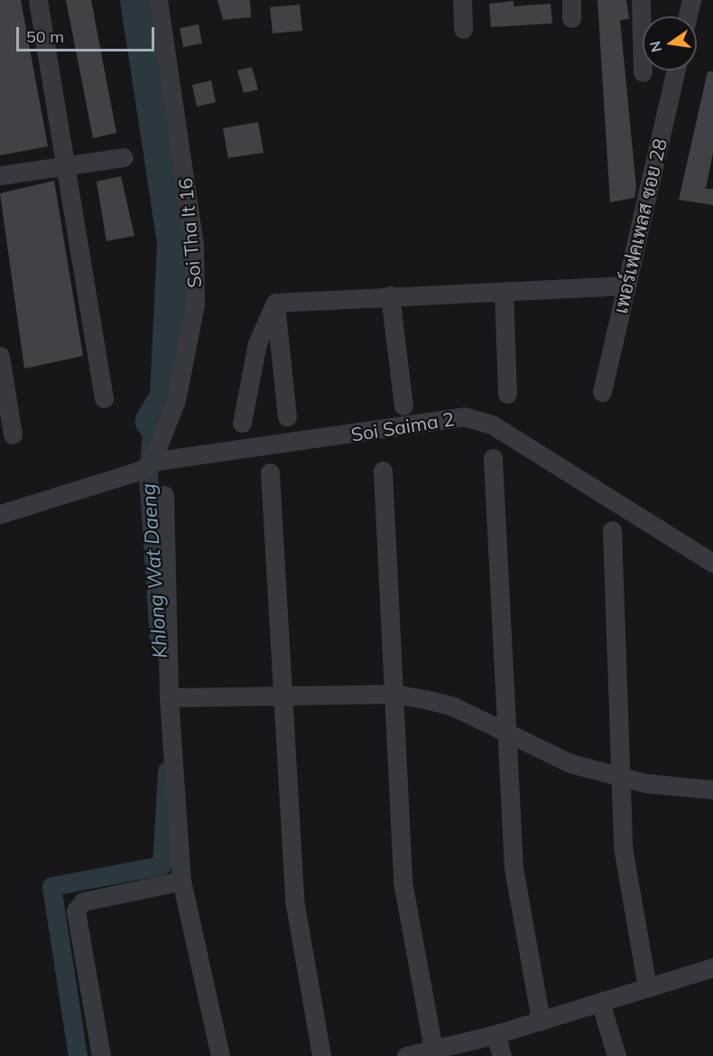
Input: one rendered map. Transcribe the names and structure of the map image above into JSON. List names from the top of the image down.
{
  "streets": {
    "street": ["เพอร์เฟคเพลส ซอย 28", "Soi Tha It 16", "Soi Saima 2"]
  },
  "crossings": [
    ["Soi Tha It 16", "Soi Saima 2"]
  ],
  "water": ["Khlong Wat Daeng"],
  "scale_bar": "50 m",
  "north": "left"
}
